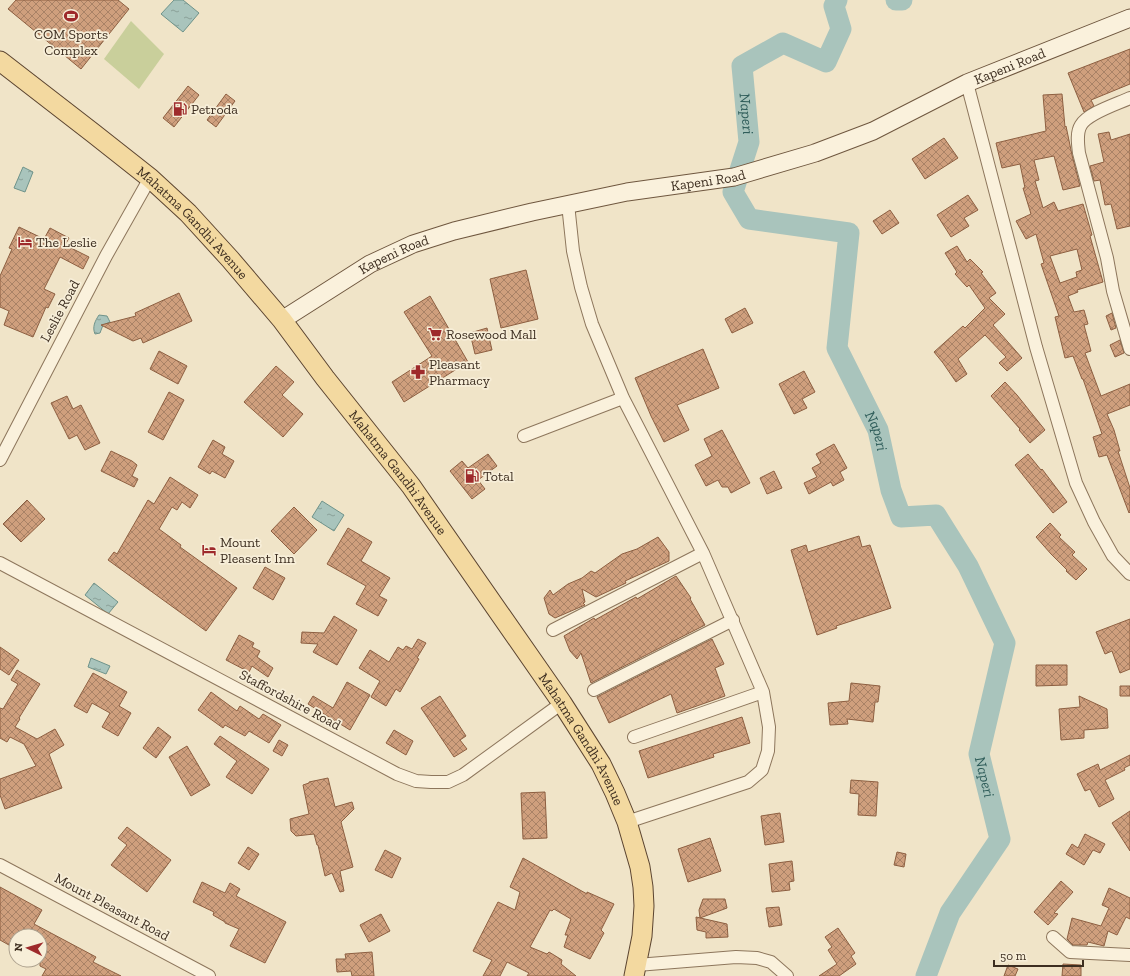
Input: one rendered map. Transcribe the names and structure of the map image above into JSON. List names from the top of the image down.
{
  "streets": {
    "main road": ["Kapeni Road", "Mahatma Gandhi Avenue"],
    "street": ["Leslie Road", "Staffordshire Road", "Mount Pleasant Road"]
  },
  "crossings": [
    ["Kapeni Road", "Mahatma Gandhi Avenue"],
    ["Mahatma Gandhi Avenue", "Leslie Road"],
    ["Mahatma Gandhi Avenue", "Staffordshire Road"]
  ],
  "water": ["Naperi"],
  "places": {
    "sports": ["COM Sports Complex"],
    "fuel station": ["Petroda", "Total"],
    "hotel": ["The Leslie", "Mount Pleasent Inn"],
    "supermarket": ["Rosewood Mall"],
    "pharmacy": ["Pleasant Pharmacy"]
  },
  "scale_bar": "50 m",
  "north": "left"
}
